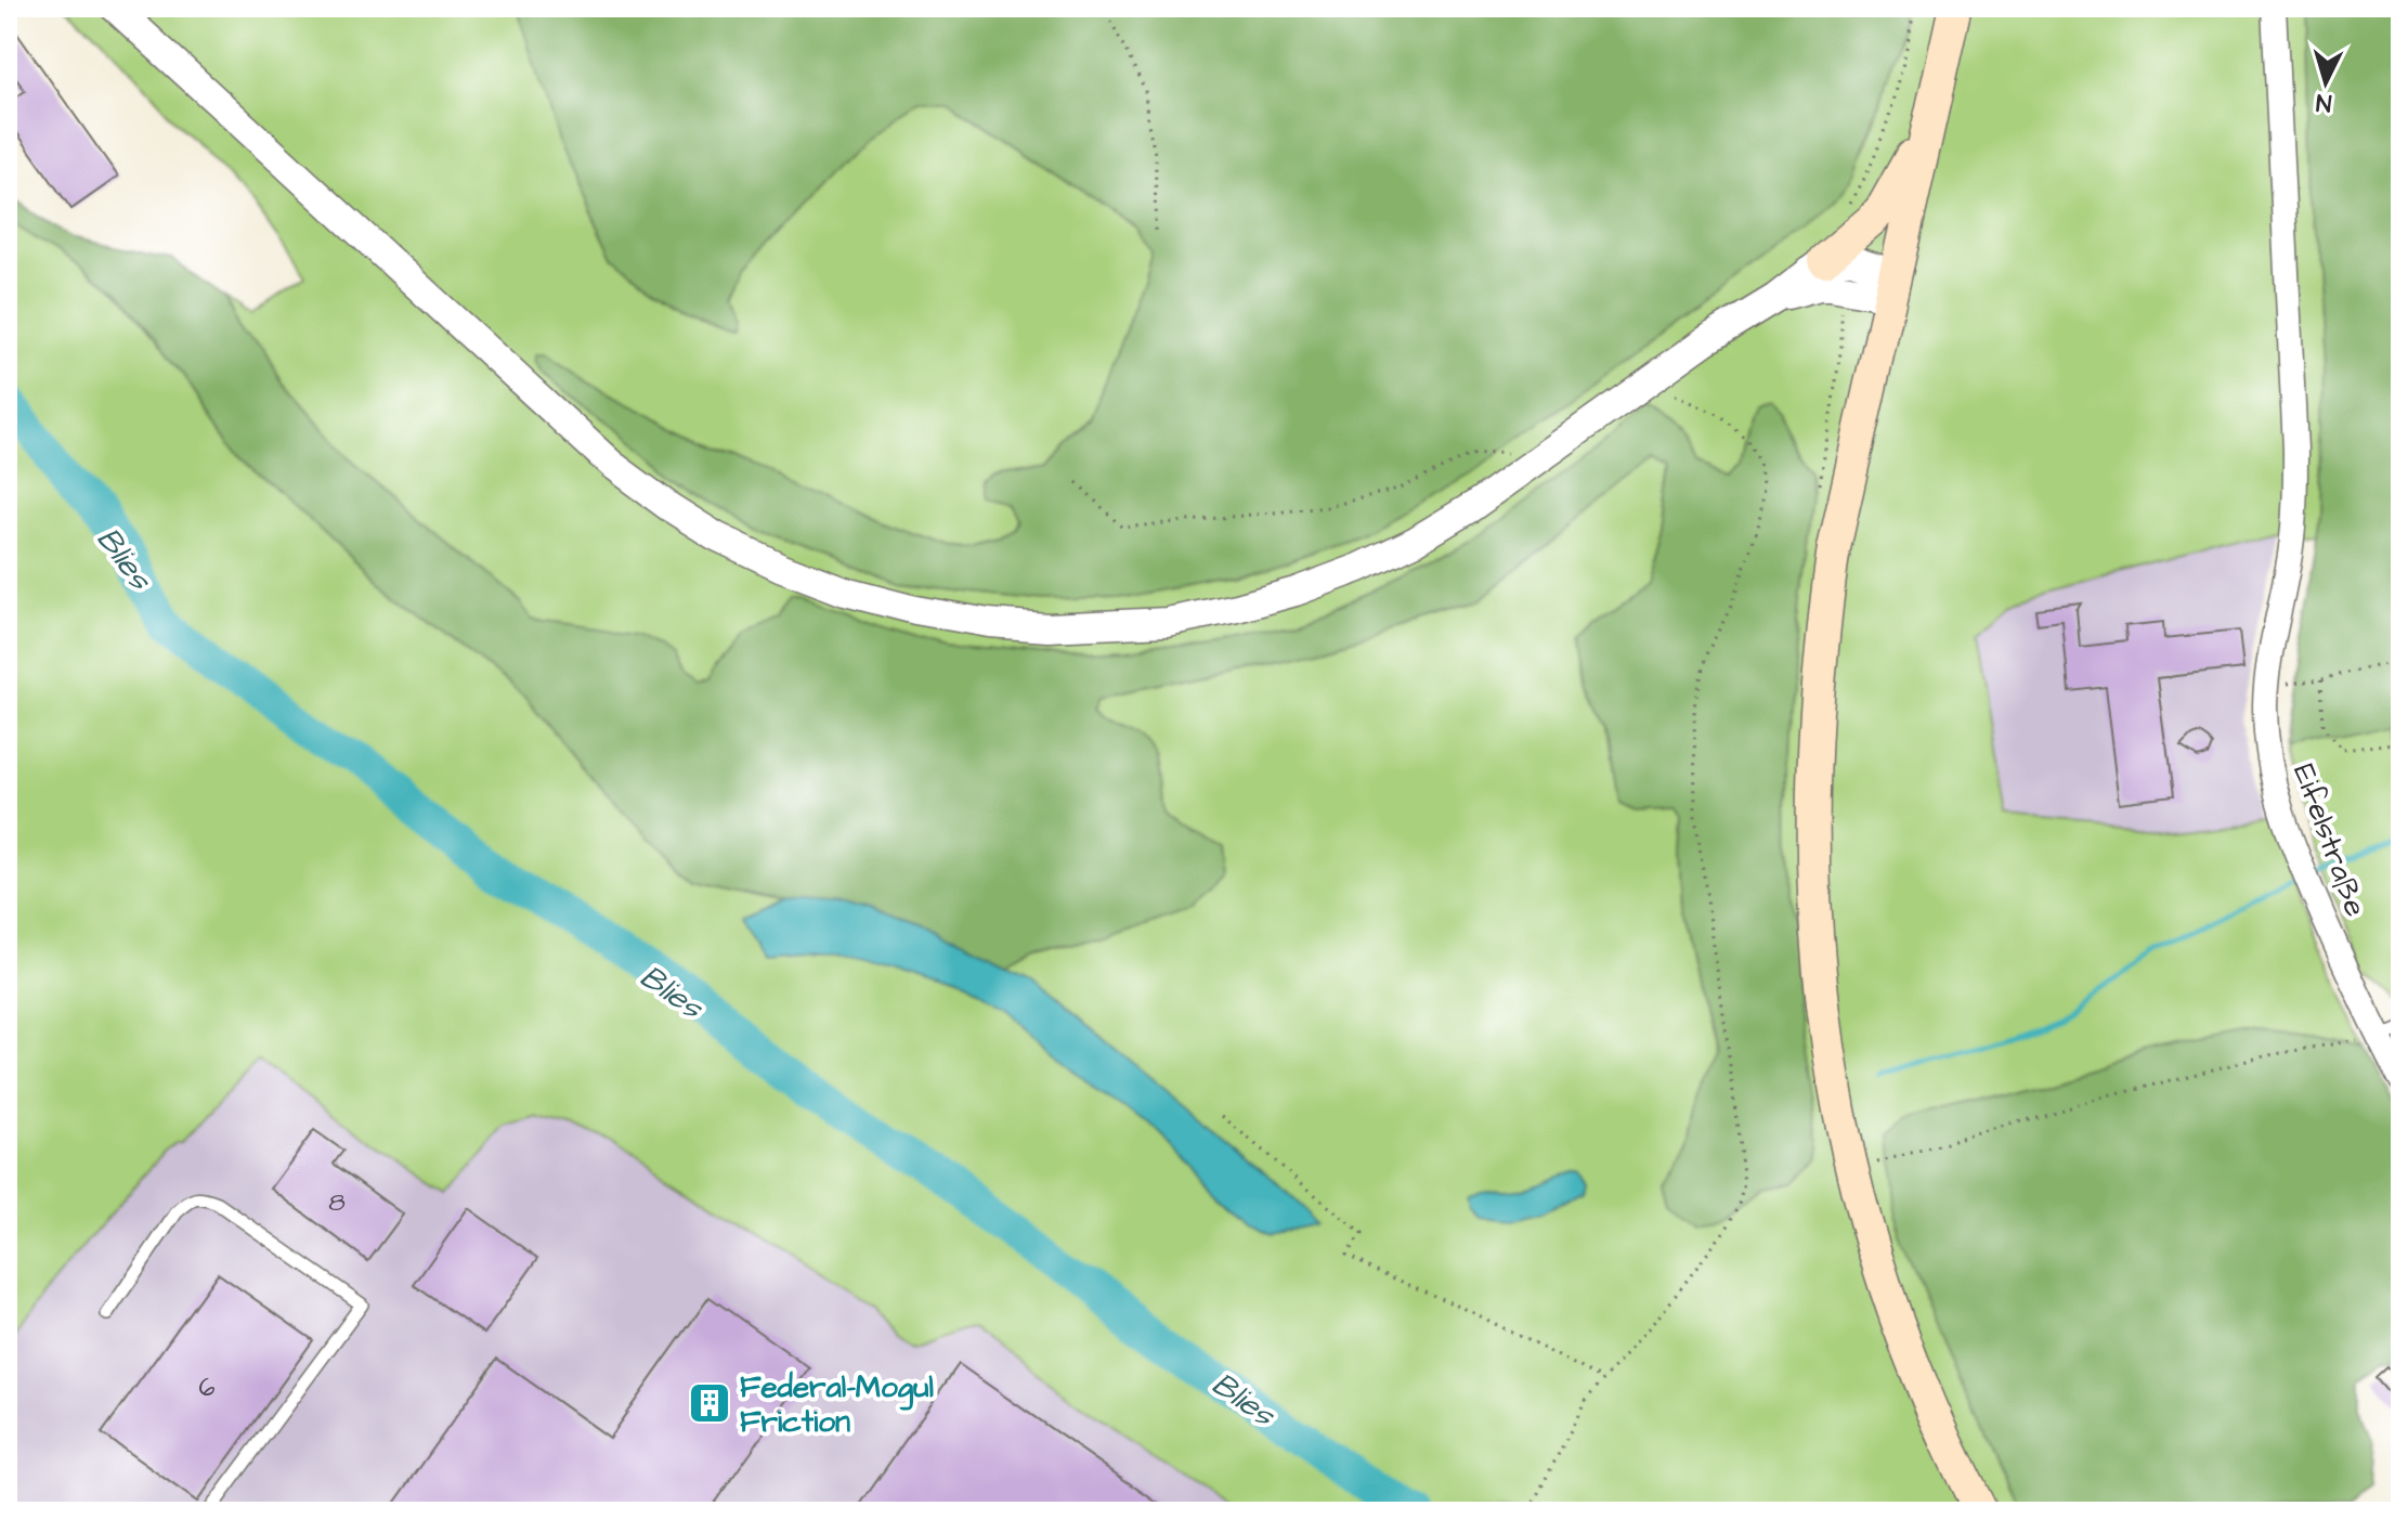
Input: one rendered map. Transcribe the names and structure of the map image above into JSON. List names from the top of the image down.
{
  "streets": {
    "street": ["Eifelstraße"]
  },
  "water": ["Blies"],
  "places": {
    "building": ["Federal-Mogul Friction"]
  },
  "house_numbers": ["8", "6"],
  "north": "bottom"
}
